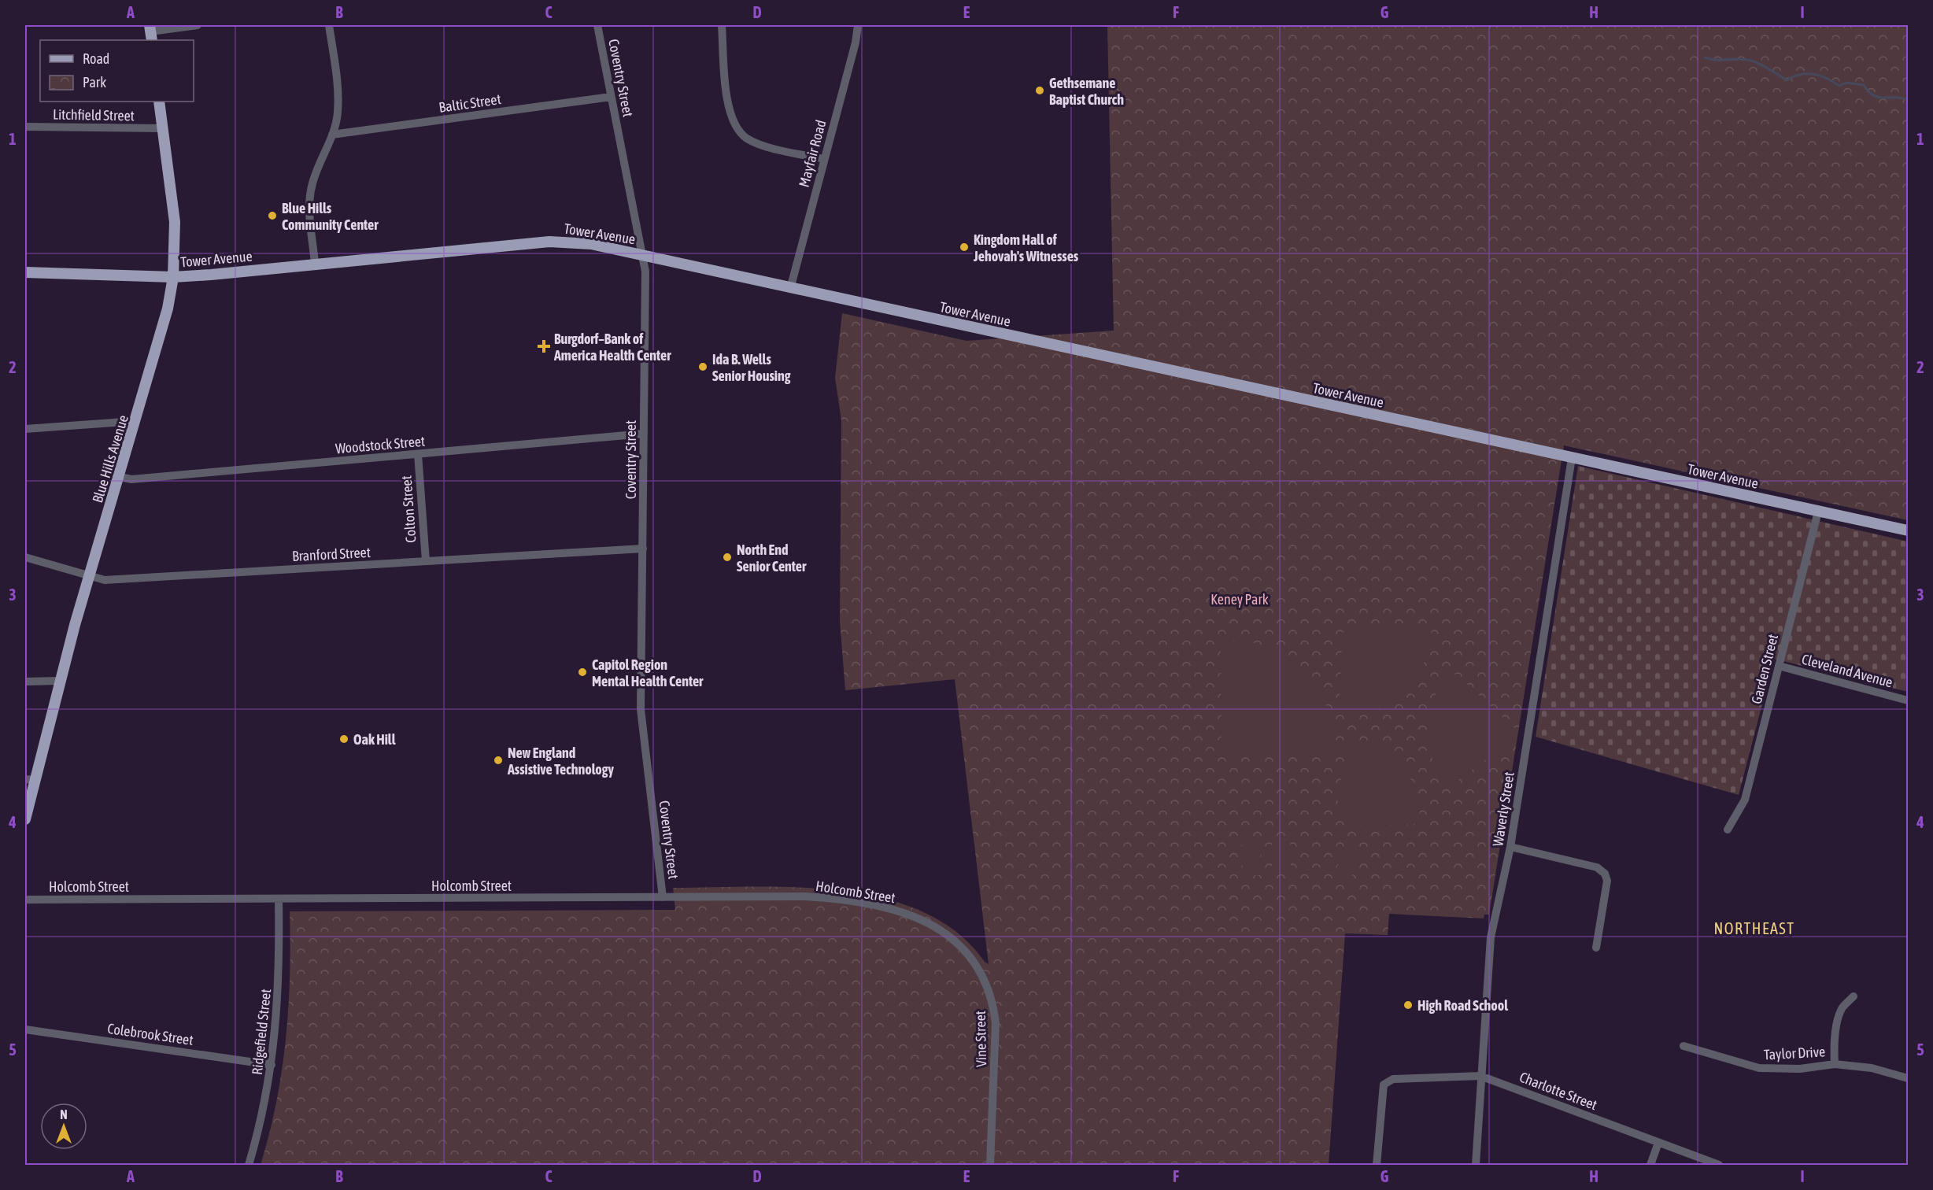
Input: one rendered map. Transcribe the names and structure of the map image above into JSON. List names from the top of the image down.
{
  "streets": {
    "main road": ["Tower Avenue", "Blue Hills Avenue"],
    "street": [
      "Coventry Street",
      "Baltic Street",
      "Litchfield Street",
      "Mayfair Road",
      "Woodstock Street",
      "Colton Street",
      "Branford Street",
      "Garden Street",
      "Cleveland Avenue",
      "Waverly Street",
      "Holcomb Street",
      "Ridgefield Street",
      "Colebrook Street",
      "Vine Street",
      "Taylor Drive",
      "Charlotte Street"
    ]
  },
  "crossings": [
    ["Coventry Street", "Baltic Street"],
    ["Coventry Street", "Tower Avenue"],
    ["Coventry Street", "Woodstock Street"],
    ["Coventry Street", "Branford Street"],
    ["Coventry Street", "Holcomb Street"],
    ["Litchfield Street", "Blue Hills Avenue"],
    ["Mayfair Road", "Tower Avenue"],
    ["Tower Avenue", "Blue Hills Avenue"],
    ["Tower Avenue", "Garden Street"],
    ["Tower Avenue", "Waverly Street"],
    ["Woodstock Street", "Blue Hills Avenue"],
    ["Woodstock Street", "Colton Street"],
    ["Blue Hills Avenue", "Branford Street"],
    ["Colton Street", "Branford Street"],
    ["Garden Street", "Cleveland Avenue"],
    ["Waverly Street", "Charlotte Street"],
    ["Holcomb Street", "Ridgefield Street"],
    ["Holcomb Street", "Vine Street"],
    ["Ridgefield Street", "Colebrook Street"]
  ],
  "districts": ["NORTHEAST"],
  "parks": ["Keney Park"],
  "places": {
    "other": [
      "Gethsemane Baptist Church",
      "Blue Hills Community Center",
      "Kingdom Hall of Jehovah's Witnesses",
      "Ida B. Wells Senior Housing",
      "North End Senior Center",
      "Capitol Region Mental Health Center",
      "Oak Hill",
      "New England Assistive Technology",
      "High Road School"
    ],
    "health": ["Burgdorf–Bank of America Health Center"]
  },
  "legend": ["Road", "Park"],
  "north": "top",
  "grid": {
    "columns": [
      "A",
      "B",
      "C",
      "D",
      "E",
      "F",
      "G",
      "H",
      "I"
    ],
    "rows": [
      "1",
      "2",
      "3",
      "4",
      "5"
    ]
  }
}
